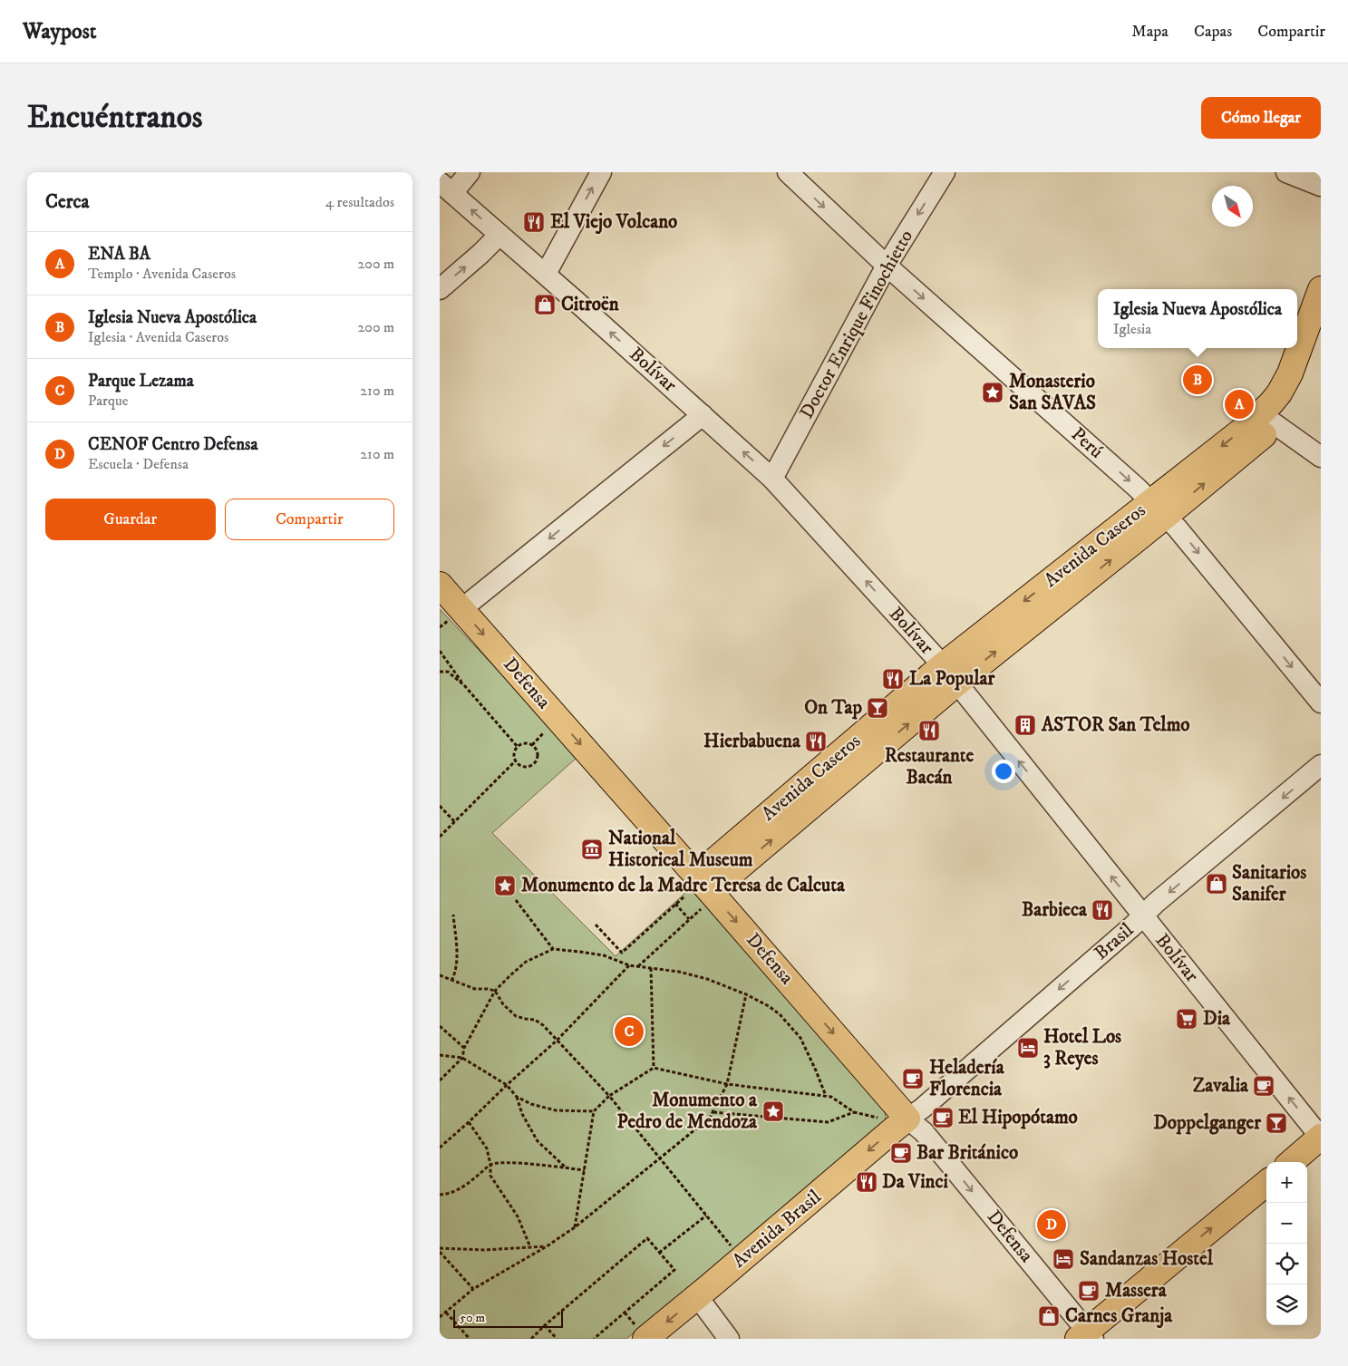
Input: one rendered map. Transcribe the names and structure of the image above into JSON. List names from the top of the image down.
{
  "streets": {
    "main road": ["Avenida Caseros", "Defensa", "Avenida Brasil"],
    "street": [
      "Doctor Enrique Finochietto",
      "Bolívar",
      "Perú",
      "Brasil"
    ]
  },
  "crossings": [
    ["Doctor Enrique Finochietto", "Bolívar"],
    ["Doctor Enrique Finochietto", "Perú"],
    ["Bolívar", "Avenida Caseros"],
    ["Bolívar", "Brasil"],
    ["Perú", "Avenida Caseros"],
    ["Avenida Caseros", "Defensa"],
    ["Defensa", "Brasil"],
    ["Defensa", "Avenida Brasil"],
    ["Brasil", "Avenida Brasil"]
  ],
  "one_way": [
    "Bolívar",
    "Perú",
    "Defensa",
    "Brasil",
    "Avenida Brasil"
  ],
  "places": {
    "restaurant": [
      "El Viejo Volcano",
      "La Popular",
      "Restaurante Bacán",
      "Hierbabuena",
      "Barbieca",
      "Da Vinci"
    ],
    "shop": ["Citroën", "Sanitarios Sanifer", "Carnes Granja"],
    "place": ["Monasterio San SAVAS", "Monumento de la Madre Teresa de Calcuta", "Monumento a Pedro de Mendoza"],
    "bar": ["On Tap", "Doppelganger"],
    "building": ["ASTOR San Telmo"],
    "museum": ["National Historical Museum"],
    "supermarket": ["Dia"],
    "hotel": ["Hotel Los 3 Reyes", "Sandanzas Hostel"],
    "cafe": [
      "Heladería Florencia",
      "Zavalia",
      "El Hipopótamo",
      "Bar Británico",
      "Massera"
    ]
  },
  "scale_bar": "50 m",
  "north": "bottom right",
  "page": {
    "header": "Waypost",
    "nav": ["Mapa", "Capas", "Compartir"],
    "buttons": [
      "Cómo llegar",
      ["Guardar", "Compartir"]
    ],
    "title": "Encuéntranos",
    "heading": ["Cerca", "4 resultados"],
    "list": [
      {
        "mark": "A",
        "name": "ENA BA",
        "note": "Templo · Avenida Caseros",
        "value": "200 m"
      },
      {
        "mark": "B",
        "name": "Iglesia Nueva Apostólica",
        "note": "Iglesia · Avenida Caseros",
        "value": "200 m"
      },
      {
        "mark": "C",
        "name": "Parque Lezama",
        "note": "Parque",
        "value": "210 m"
      },
      {
        "mark": "D",
        "name": "CENOF Centro Defensa",
        "note": "Escuela · Defensa",
        "value": "210 m"
      }
    ],
    "popup": ["Iglesia Nueva Apostólica", "Iglesia"],
    "pins": [
      "B",
      "A",
      "C",
      "D"
    ],
    "map_buttons": ["+", "−"],
    "scale": "50 m"
  }
}
